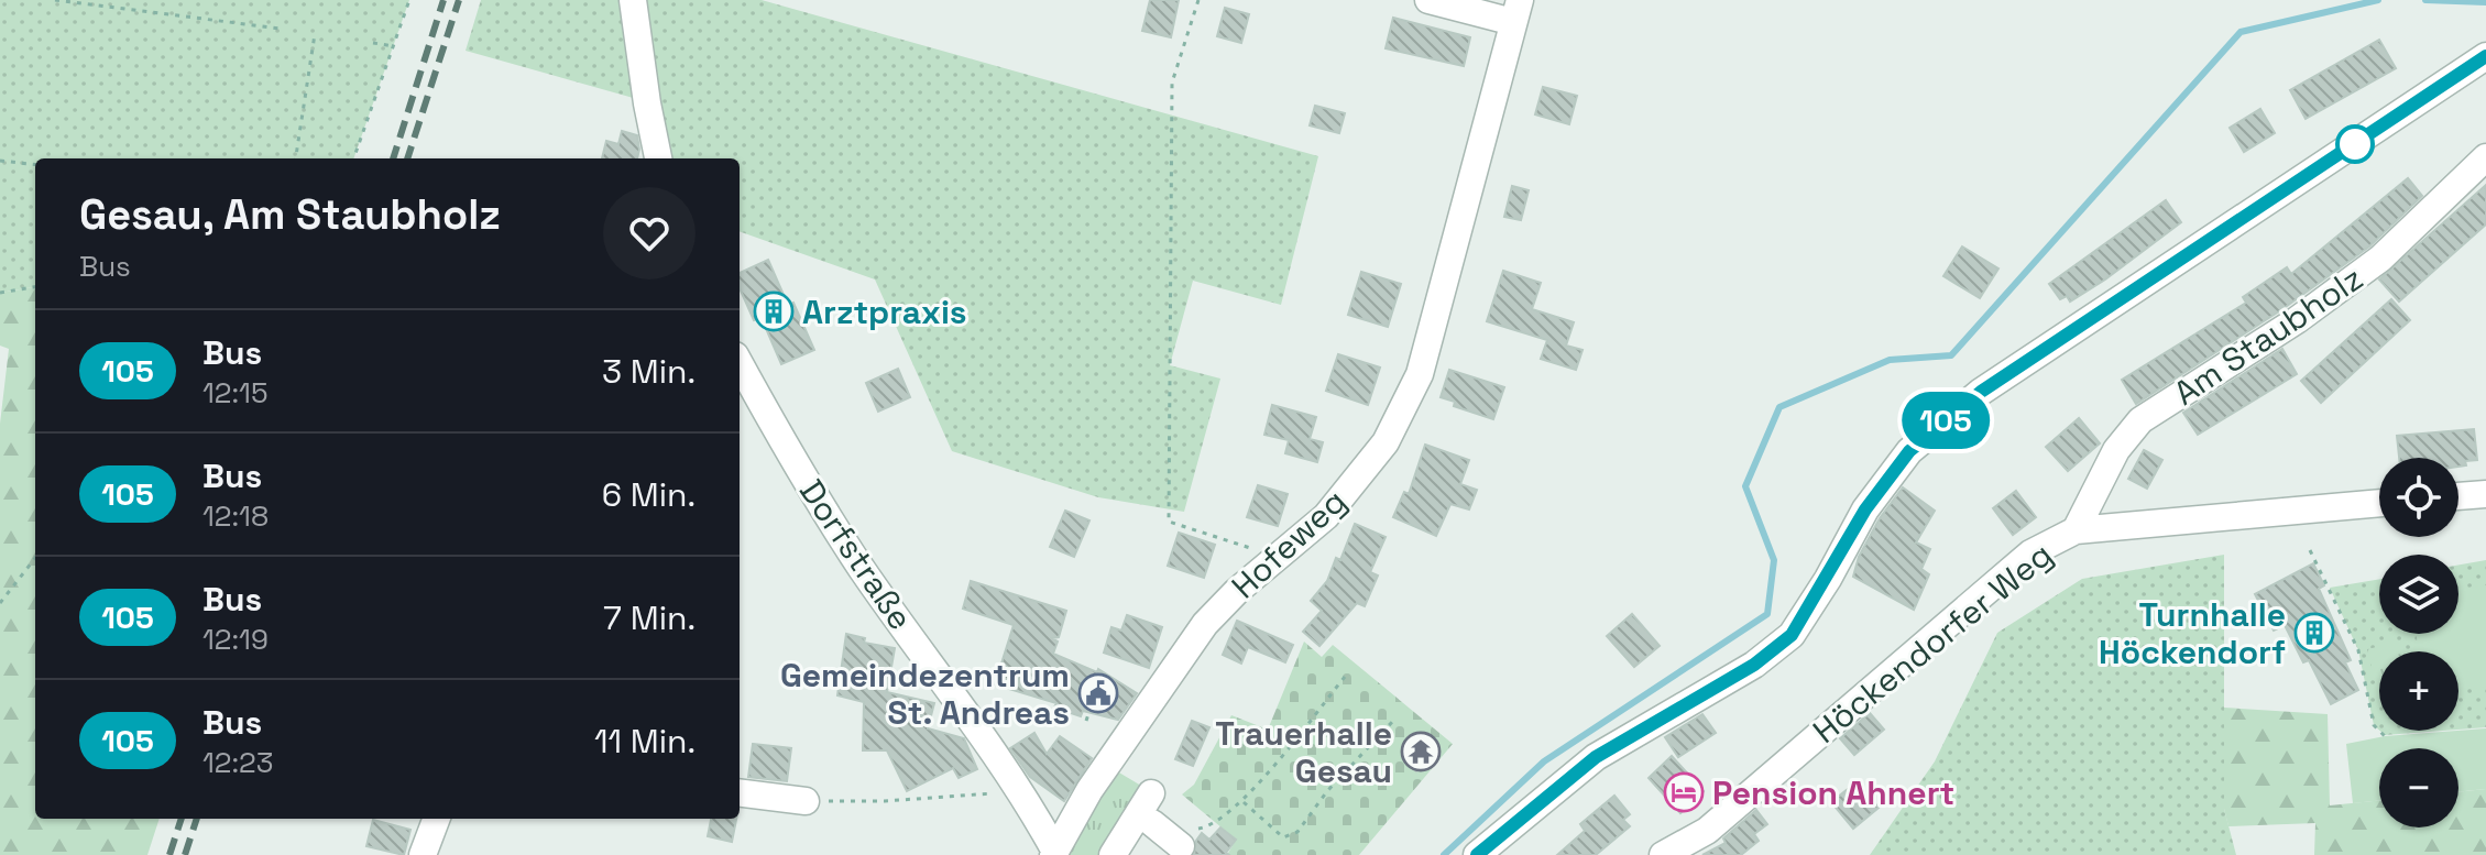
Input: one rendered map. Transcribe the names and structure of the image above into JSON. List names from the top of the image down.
{
  "streets": {
    "street": [
      "Am Staubholz",
      "Hofeweg",
      "Dorfstraße",
      "Höckendorfer Weg"
    ]
  },
  "crossings": [
    ["Am Staubholz", "Höckendorfer Weg"],
    ["Hofeweg", "Dorfstraße"]
  ],
  "places": {
    "building": ["Arztpraxis", "Turnhalle Höckendorf"],
    "public building": ["Gemeindezentrum St. Andreas"],
    "temple": ["Trauerhalle Gesau"],
    "hotel": ["Pension Ahnert"]
  },
  "lines": ["bus line 105"],
  "page": {
    "on_map": "105",
    "heading": ["Gesau, Am Staubholz", "Bus"],
    "list": [
      {
        "mark": "105",
        "name": "Bus",
        "note": "12:15",
        "value": "3 Min."
      },
      {
        "mark": "105",
        "name": "Bus",
        "note": "12:18",
        "value": "6 Min."
      },
      {
        "mark": "105",
        "name": "Bus",
        "note": "12:19",
        "value": "7 Min."
      },
      {
        "mark": "105",
        "name": "Bus",
        "note": "12:23",
        "value": "11 Min."
      }
    ],
    "map_buttons": ["+", "−"]
  }
}
